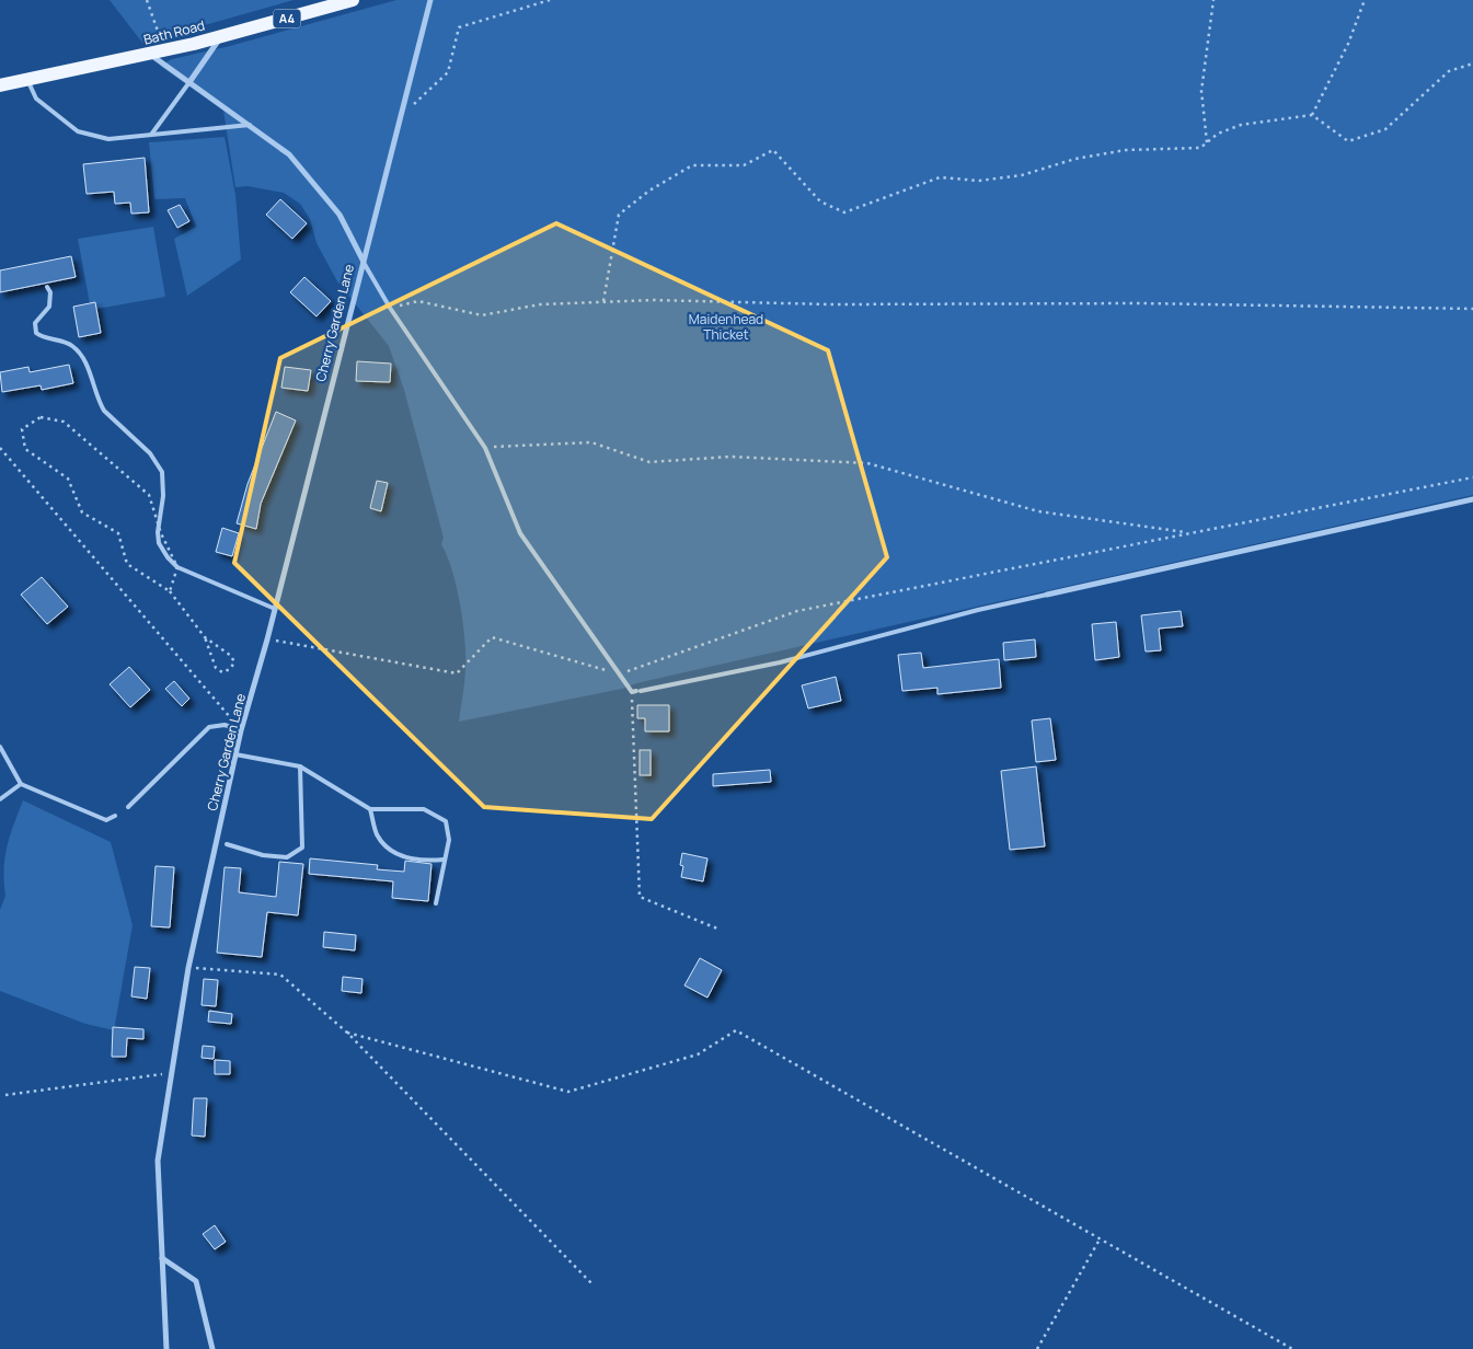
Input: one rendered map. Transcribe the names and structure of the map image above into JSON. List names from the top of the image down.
{
  "streets": {
    "main road": ["A4", "Bath Road"],
    "street": ["Cherry Garden Lane"]
  },
  "crossings": [
    ["Bath Road", "Cherry Garden Lane"]
  ],
  "parks": ["Maidenhead Thicket"]
}
